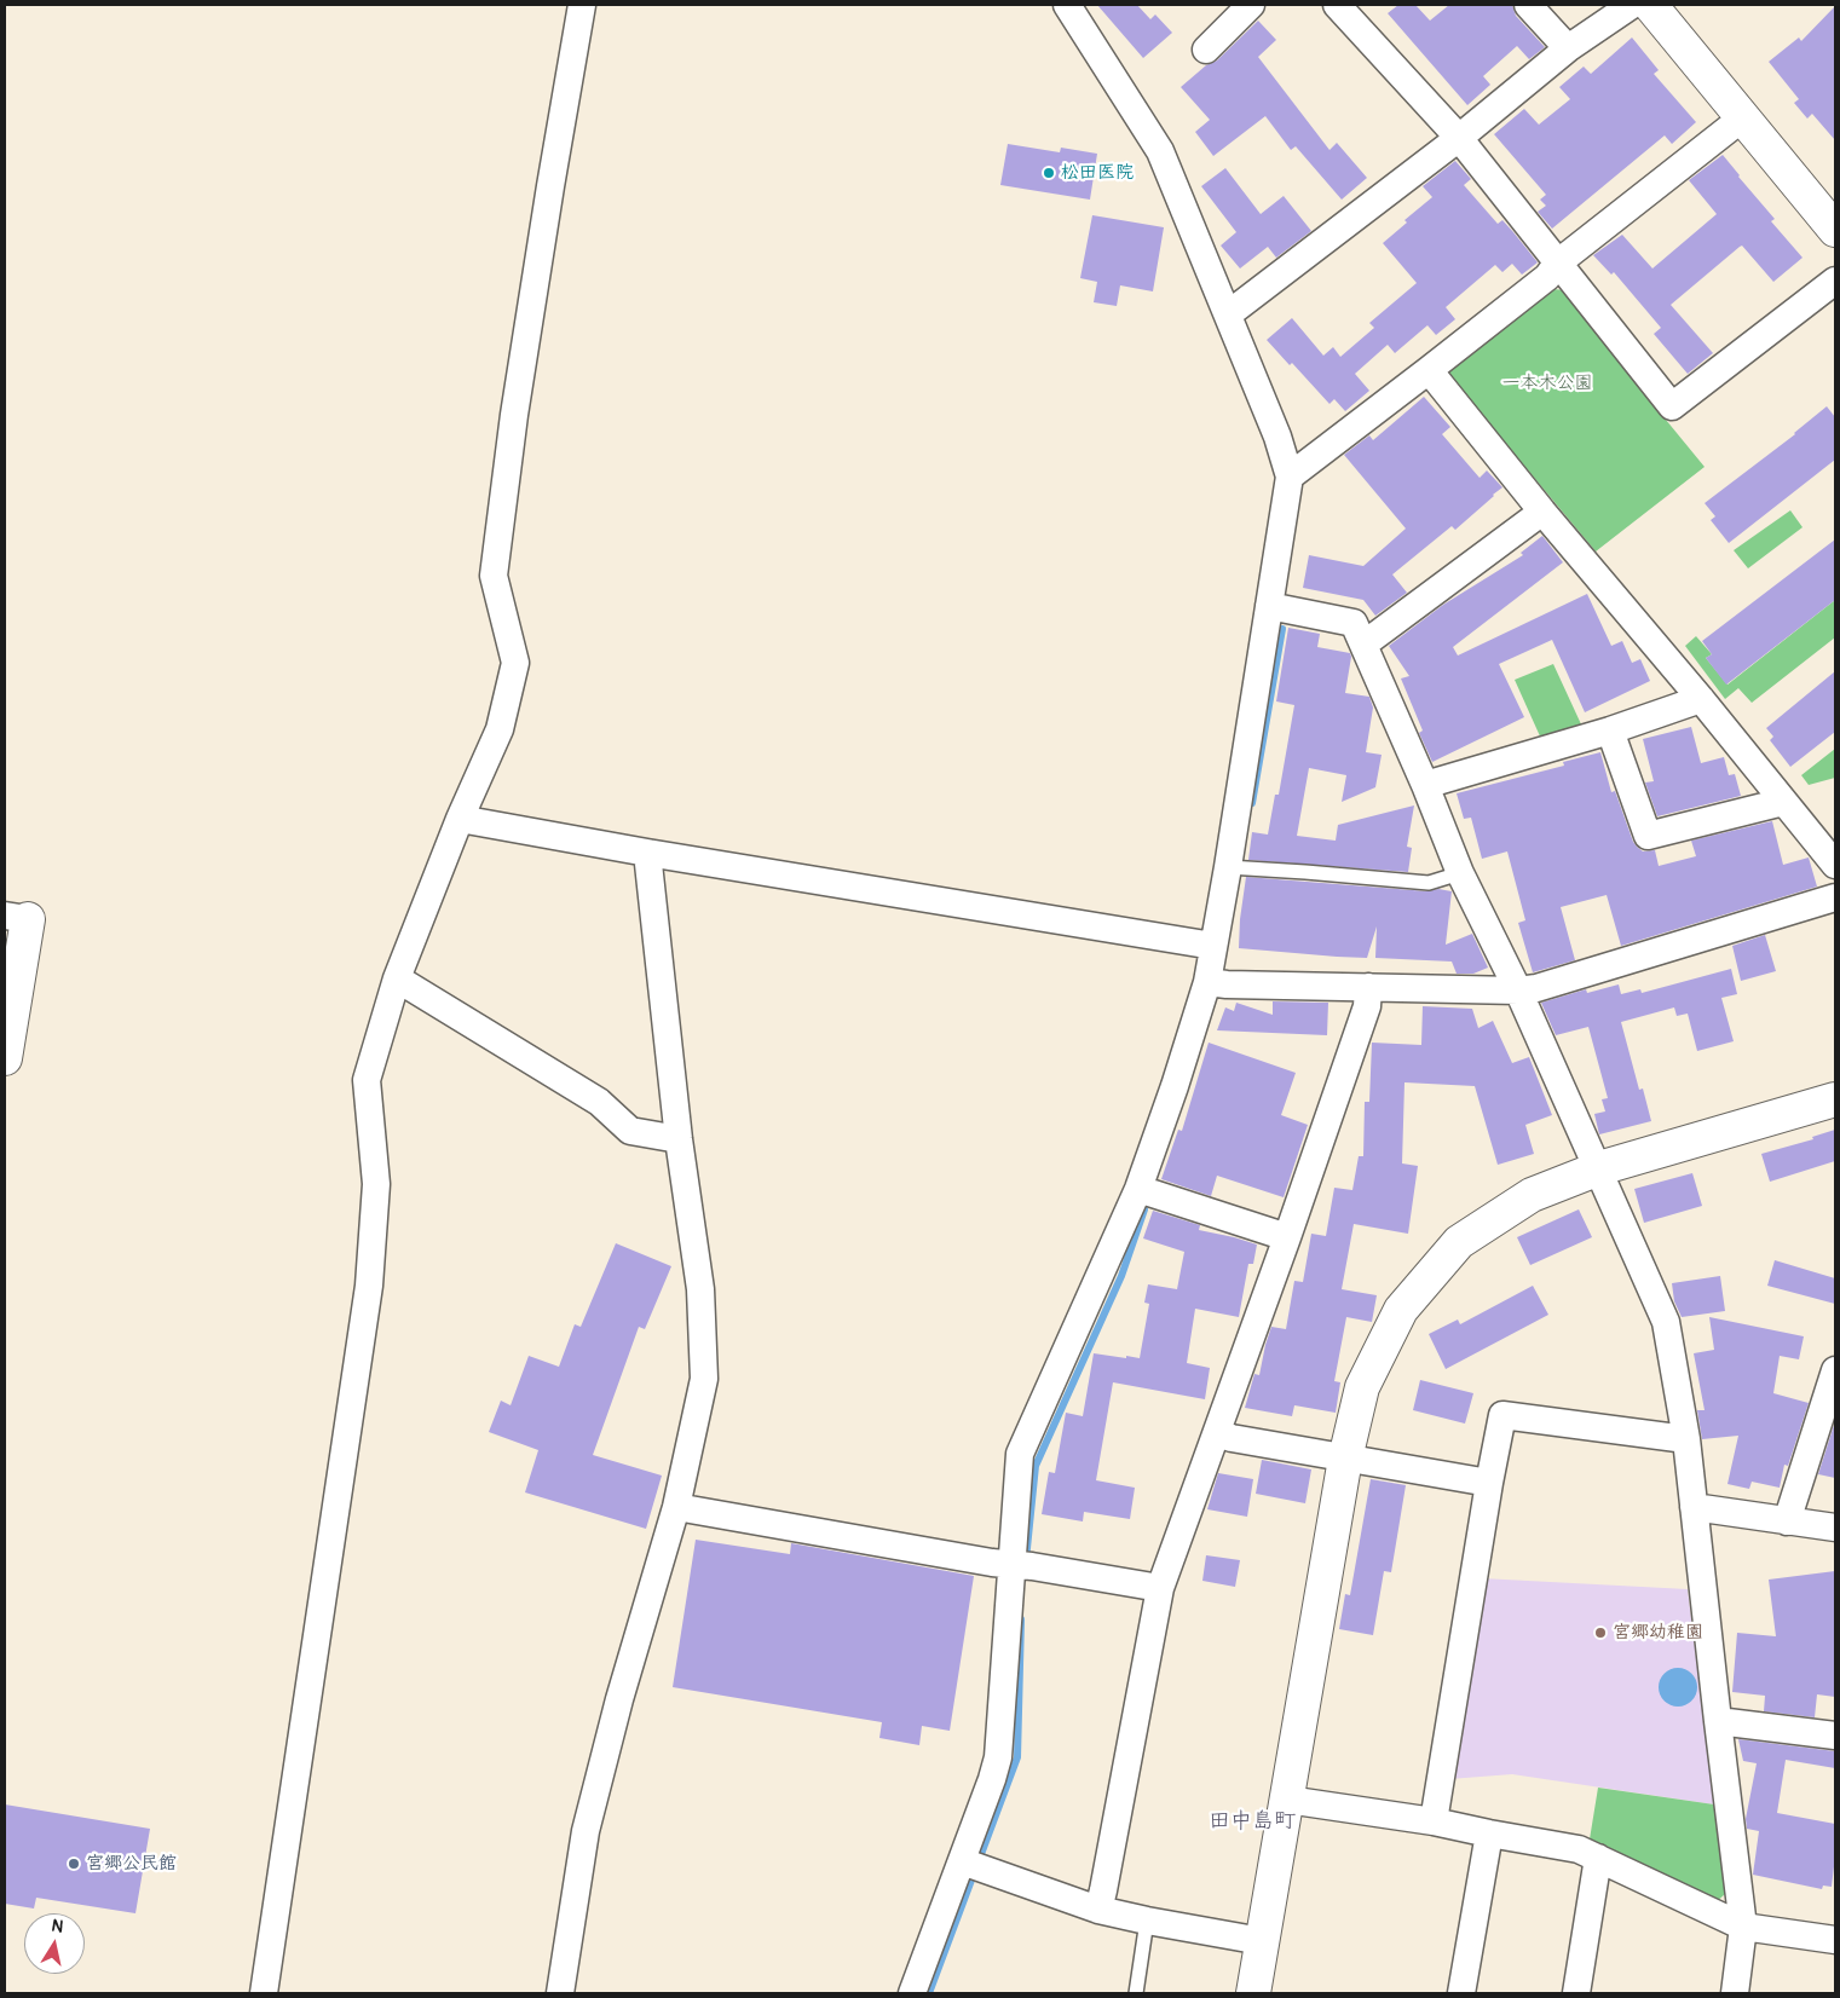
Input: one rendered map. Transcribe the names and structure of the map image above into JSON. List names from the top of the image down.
{
  "districts": ["田中島町"],
  "parks": ["一本木公園"],
  "places": ["松田医院", "宮郷幼稚園", "宮郷公民館"],
  "north": "top"
}
